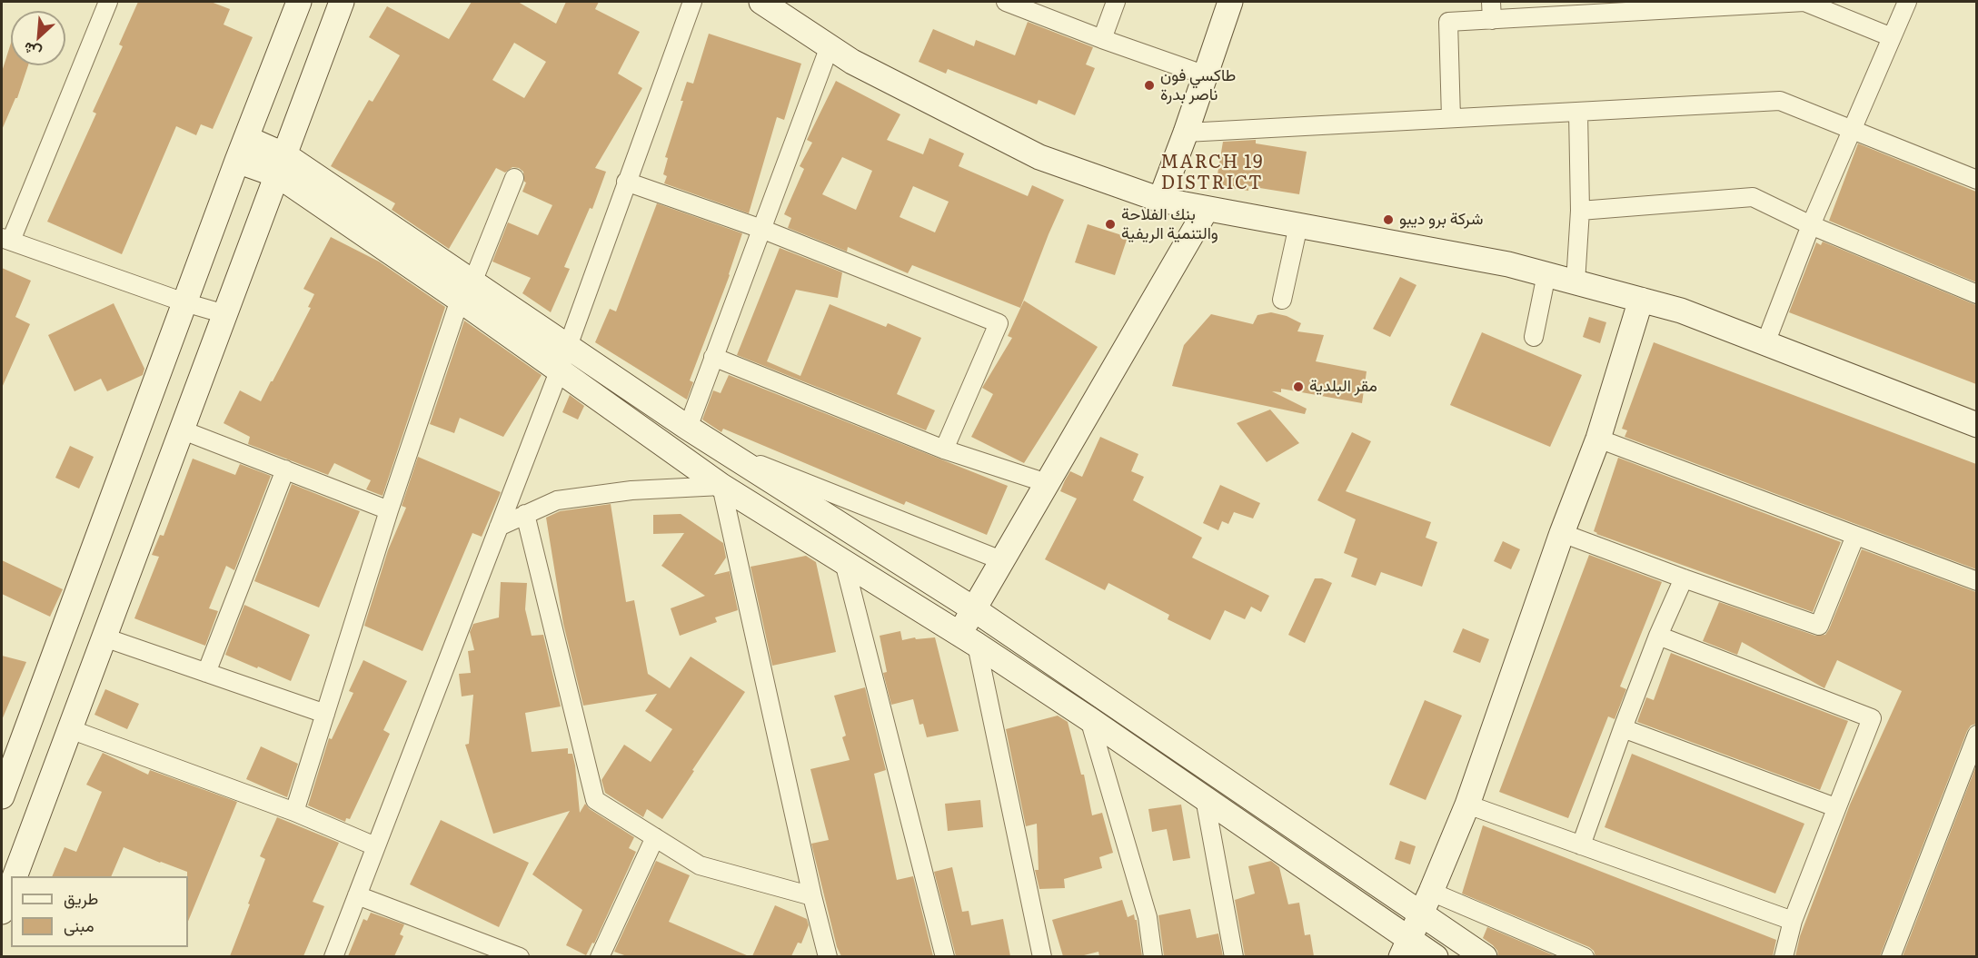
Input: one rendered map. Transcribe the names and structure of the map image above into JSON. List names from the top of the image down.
{
  "districts": ["MARCH 19 DISTRICT"],
  "places": [
    "طاكسي فون ناصر بدرة",
    "شركة برو ديبو",
    "بنك الفلاحة والتنمية الريفية",
    "مقر البلدية"
  ],
  "legend": ["طريق", "مبنى"],
  "north": "bottom left"
}
